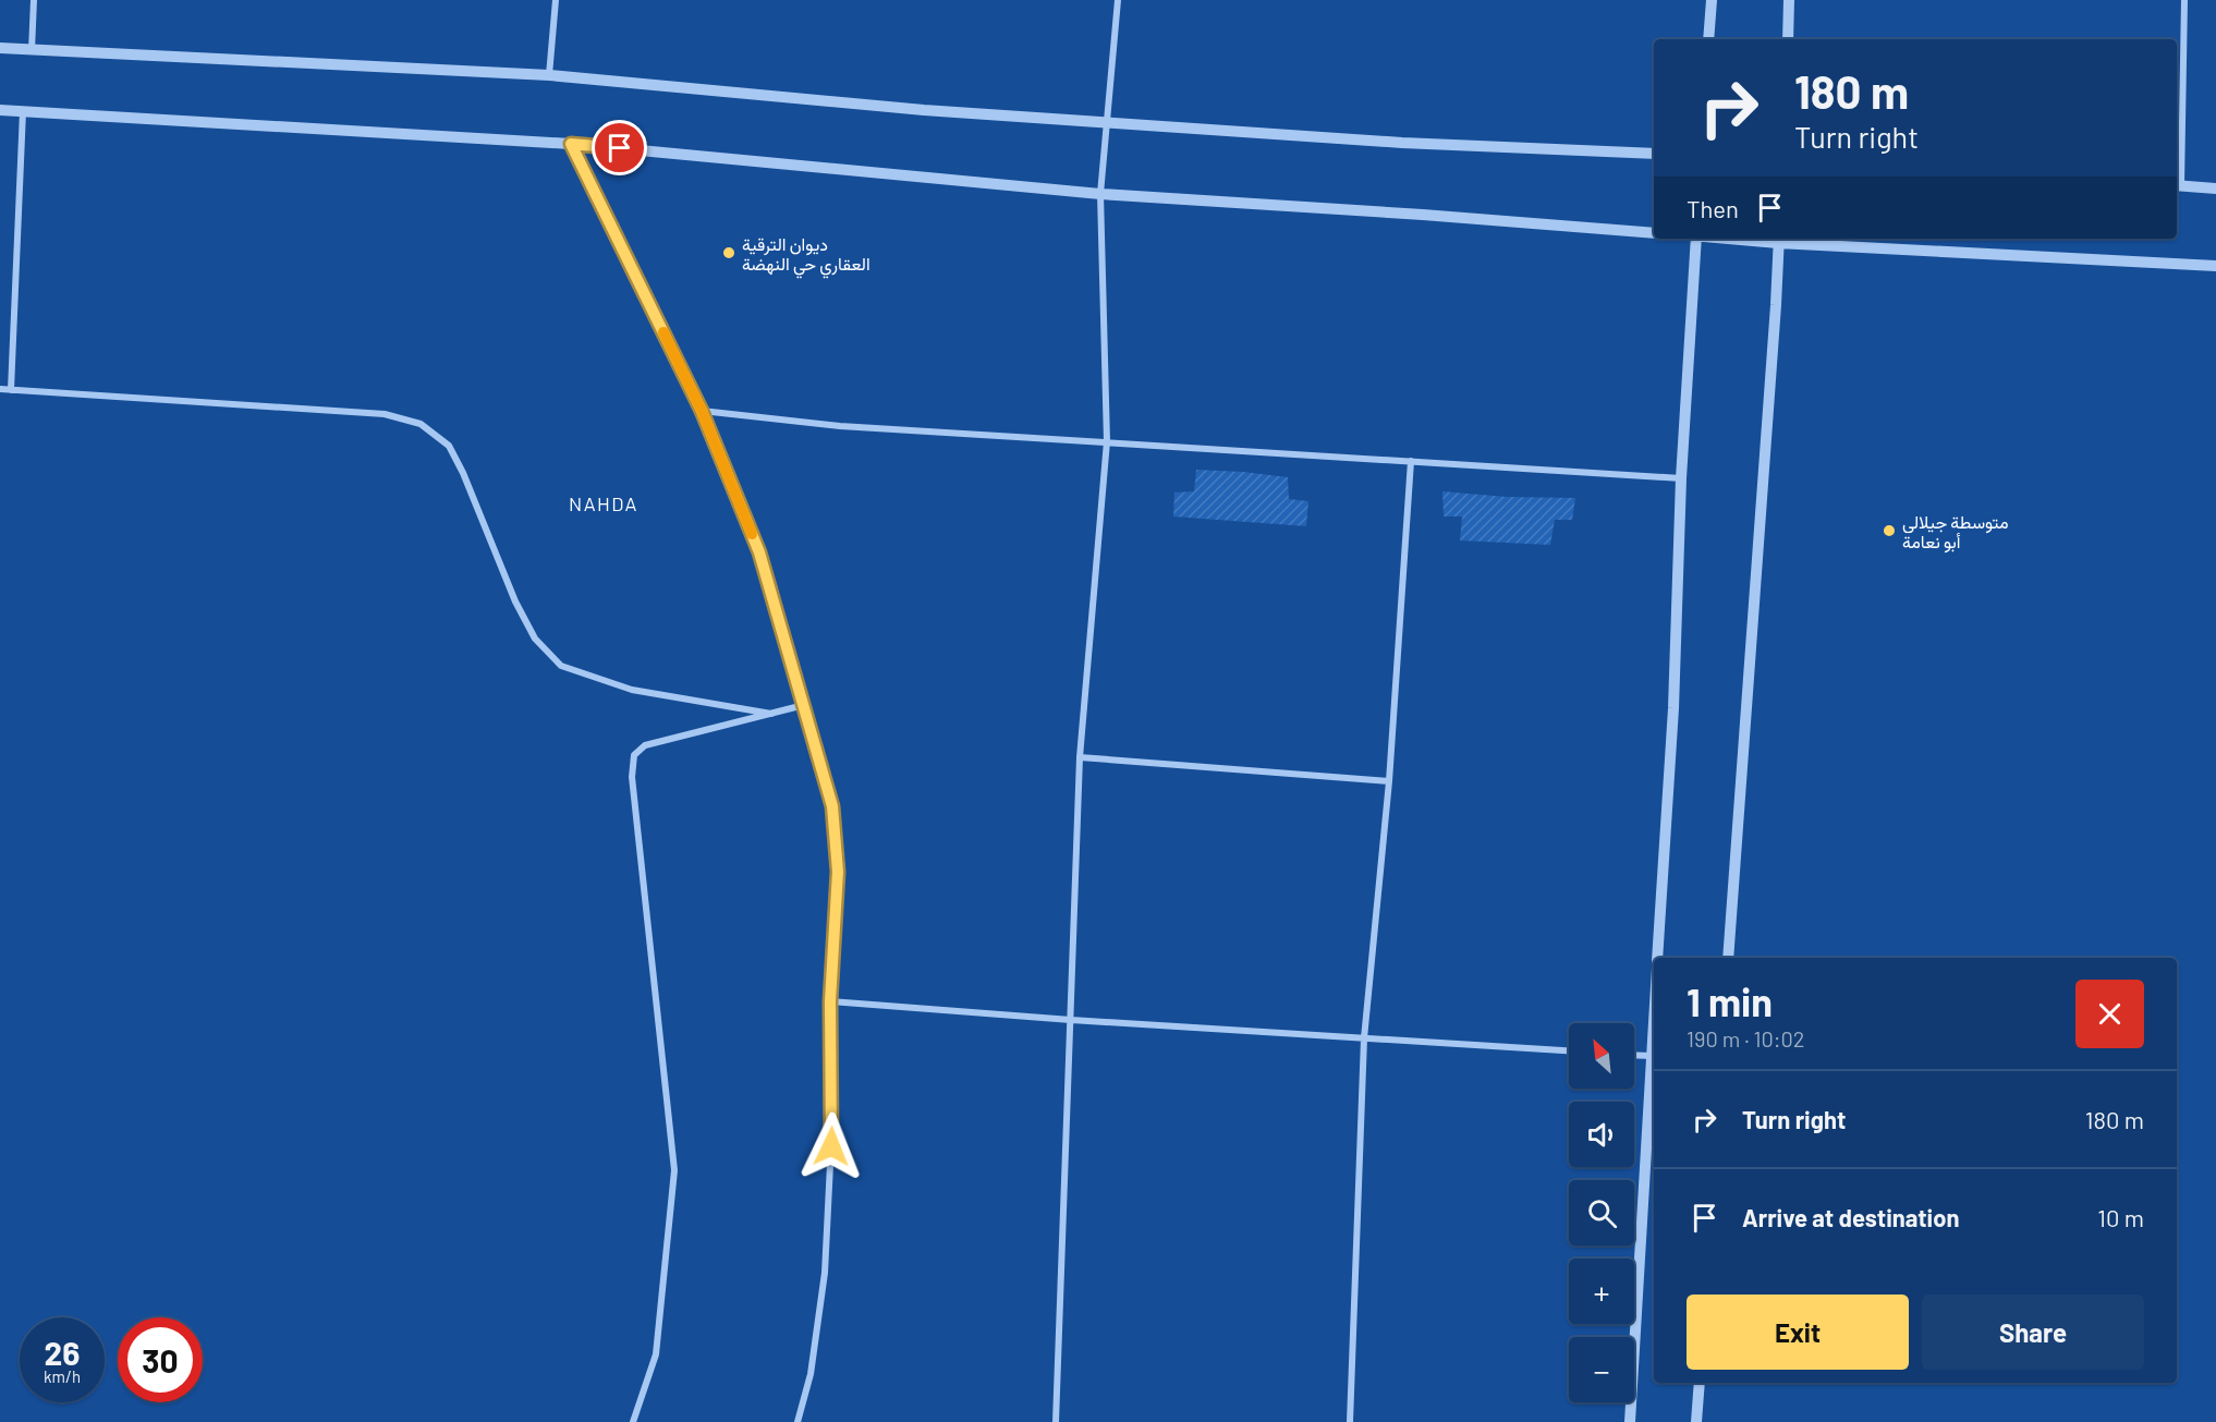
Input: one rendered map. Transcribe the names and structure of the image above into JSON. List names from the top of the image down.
{
  "districts": ["NAHDA"],
  "places": ["ديوان الترقية العقاري حي النهضة", "متوسطة جيلالي أبو نعامة"],
  "north": "top left",
  "page": {
    "turn": ["180 m", "Turn right"],
    "then": "Then",
    "heading": ["1 min", "190 m · 10:02"],
    "map_buttons": ["+", "−"],
    "list": [
      {
        "name": "Turn right",
        "value": "180 m"
      },
      {
        "name": "Arrive at destination",
        "value": "10 m"
      }
    ],
    "buttons": ["Exit", "Share"],
    "speed": "26 km/h",
    "limit": "30"
  }
}
